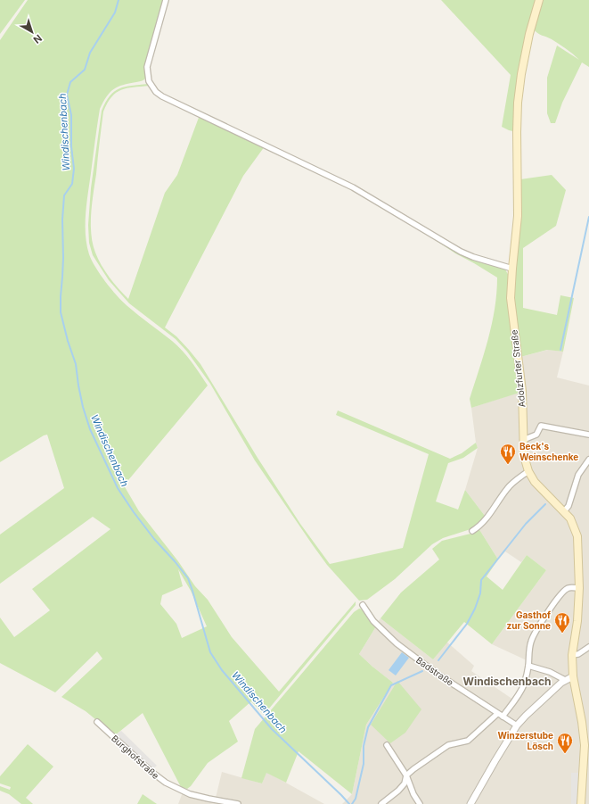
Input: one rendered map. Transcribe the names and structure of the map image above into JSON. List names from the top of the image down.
{
  "streets": {
    "main road": ["Adolzfurter Straße"],
    "street": ["Badstraße", "Burghofstraße"]
  },
  "districts": ["Windischenbach"],
  "water": ["Windischenbach"],
  "places": {
    "restaurant": ["Beck's Weinschenke", "Gasthof zur Sonne", "Winzerstube Lösch"]
  },
  "north": "bottom right"
}
